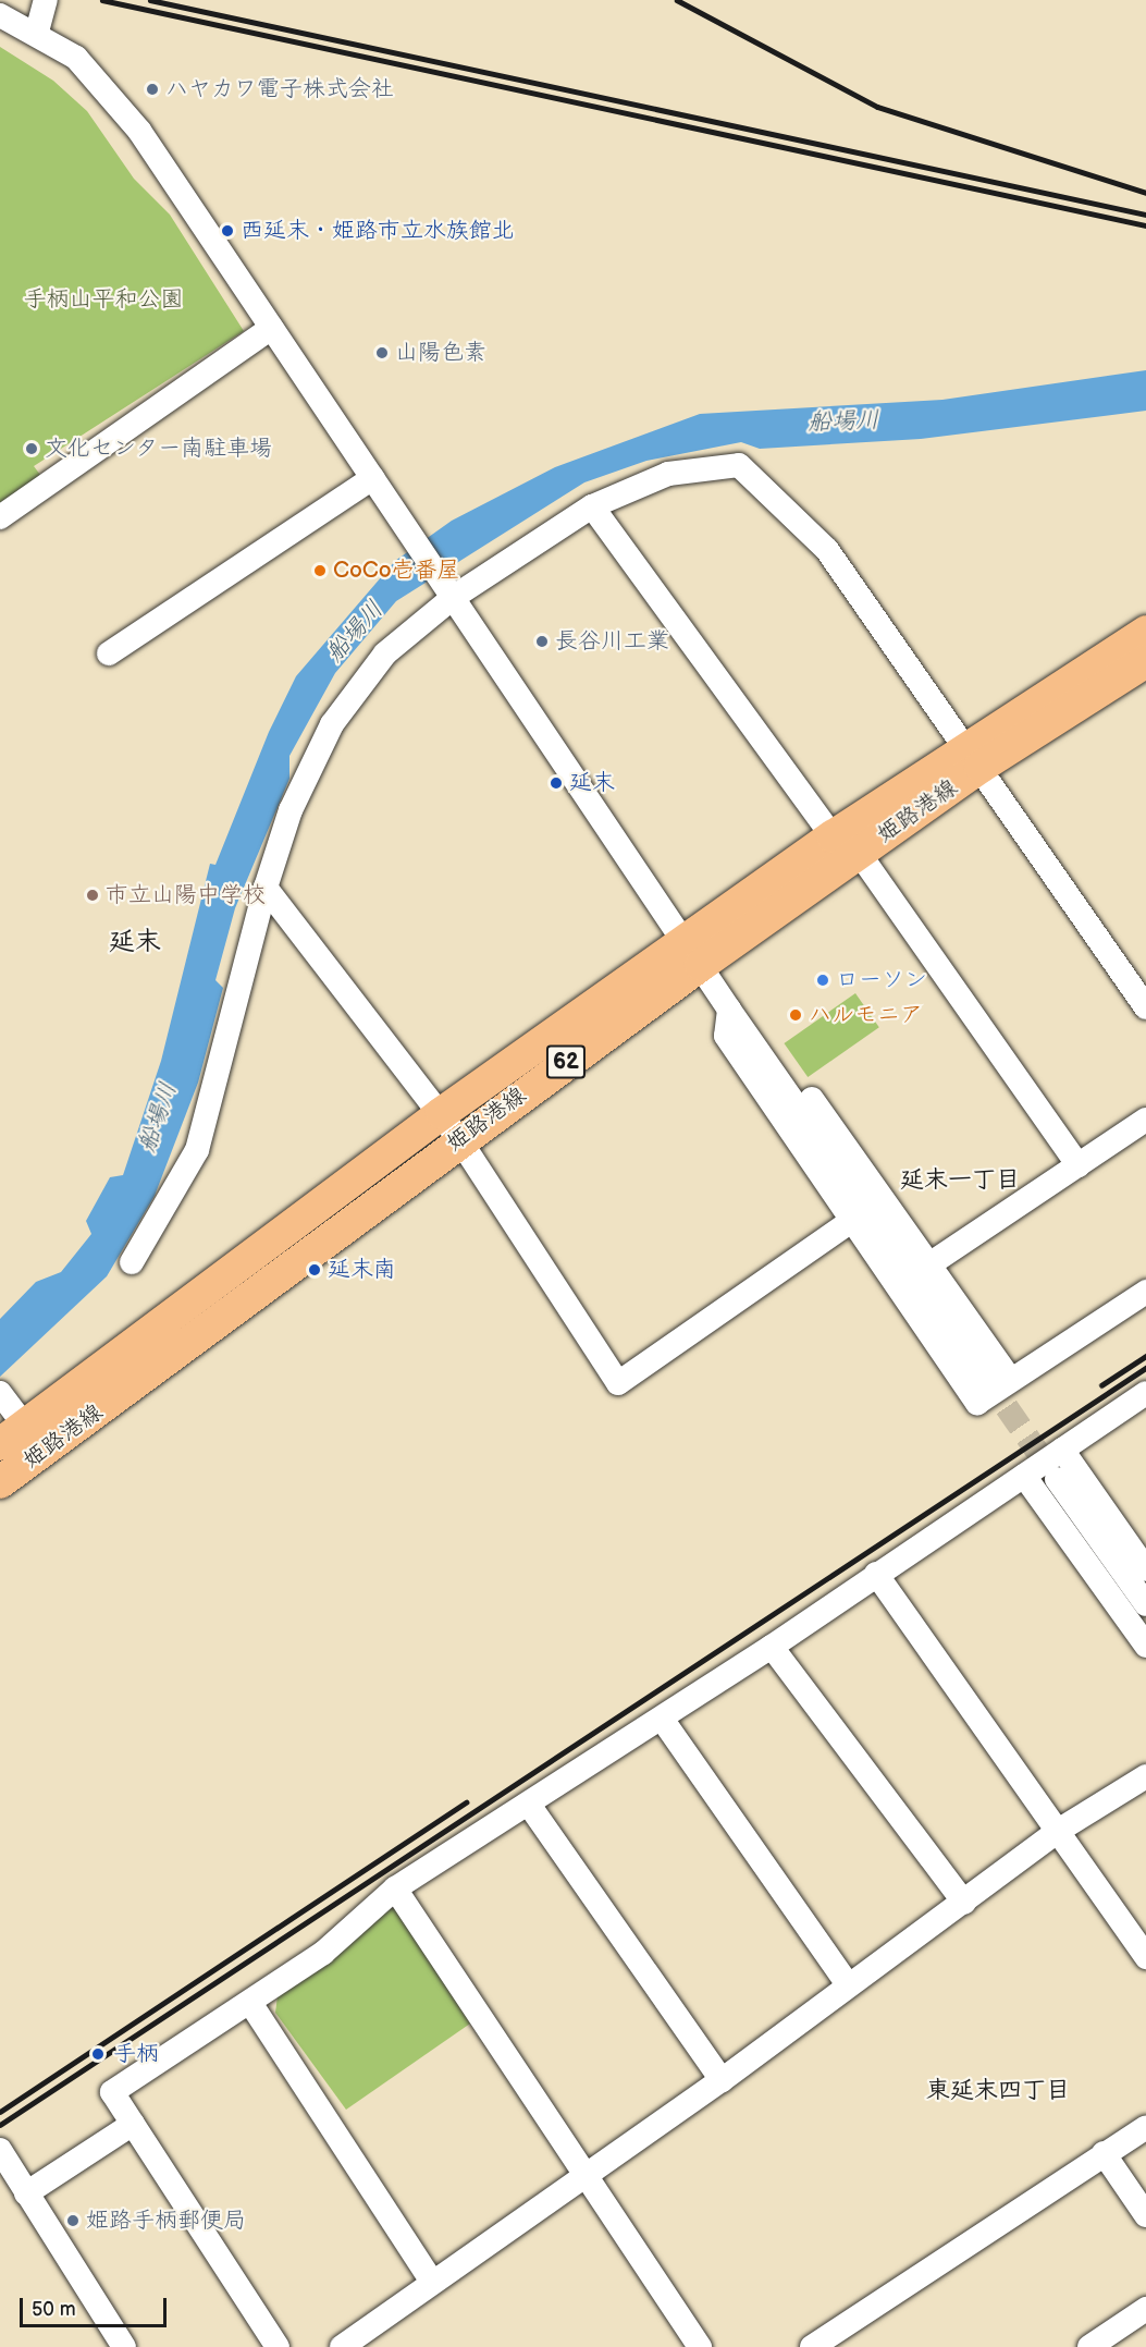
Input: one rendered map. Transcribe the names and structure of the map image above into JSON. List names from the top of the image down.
{
  "streets": {
    "main road": ["姫路港線", "62"]
  },
  "districts": ["延末", "延末一丁目", "東延末四丁目"],
  "water": ["船場川"],
  "parks": ["手柄山平和公園"],
  "places": [
    "ハヤカワ電子株式会社",
    "西延末・姫路市立水族館北",
    "山陽色素",
    "文化センター南駐車場",
    "CoCo壱番屋",
    "長谷川工業",
    "延末",
    "市立山陽中学校",
    "ローソン",
    "ハルモニア",
    "延末南",
    "手柄",
    "姫路手柄郵便局"
  ],
  "scale_bar": "50 m"
}
